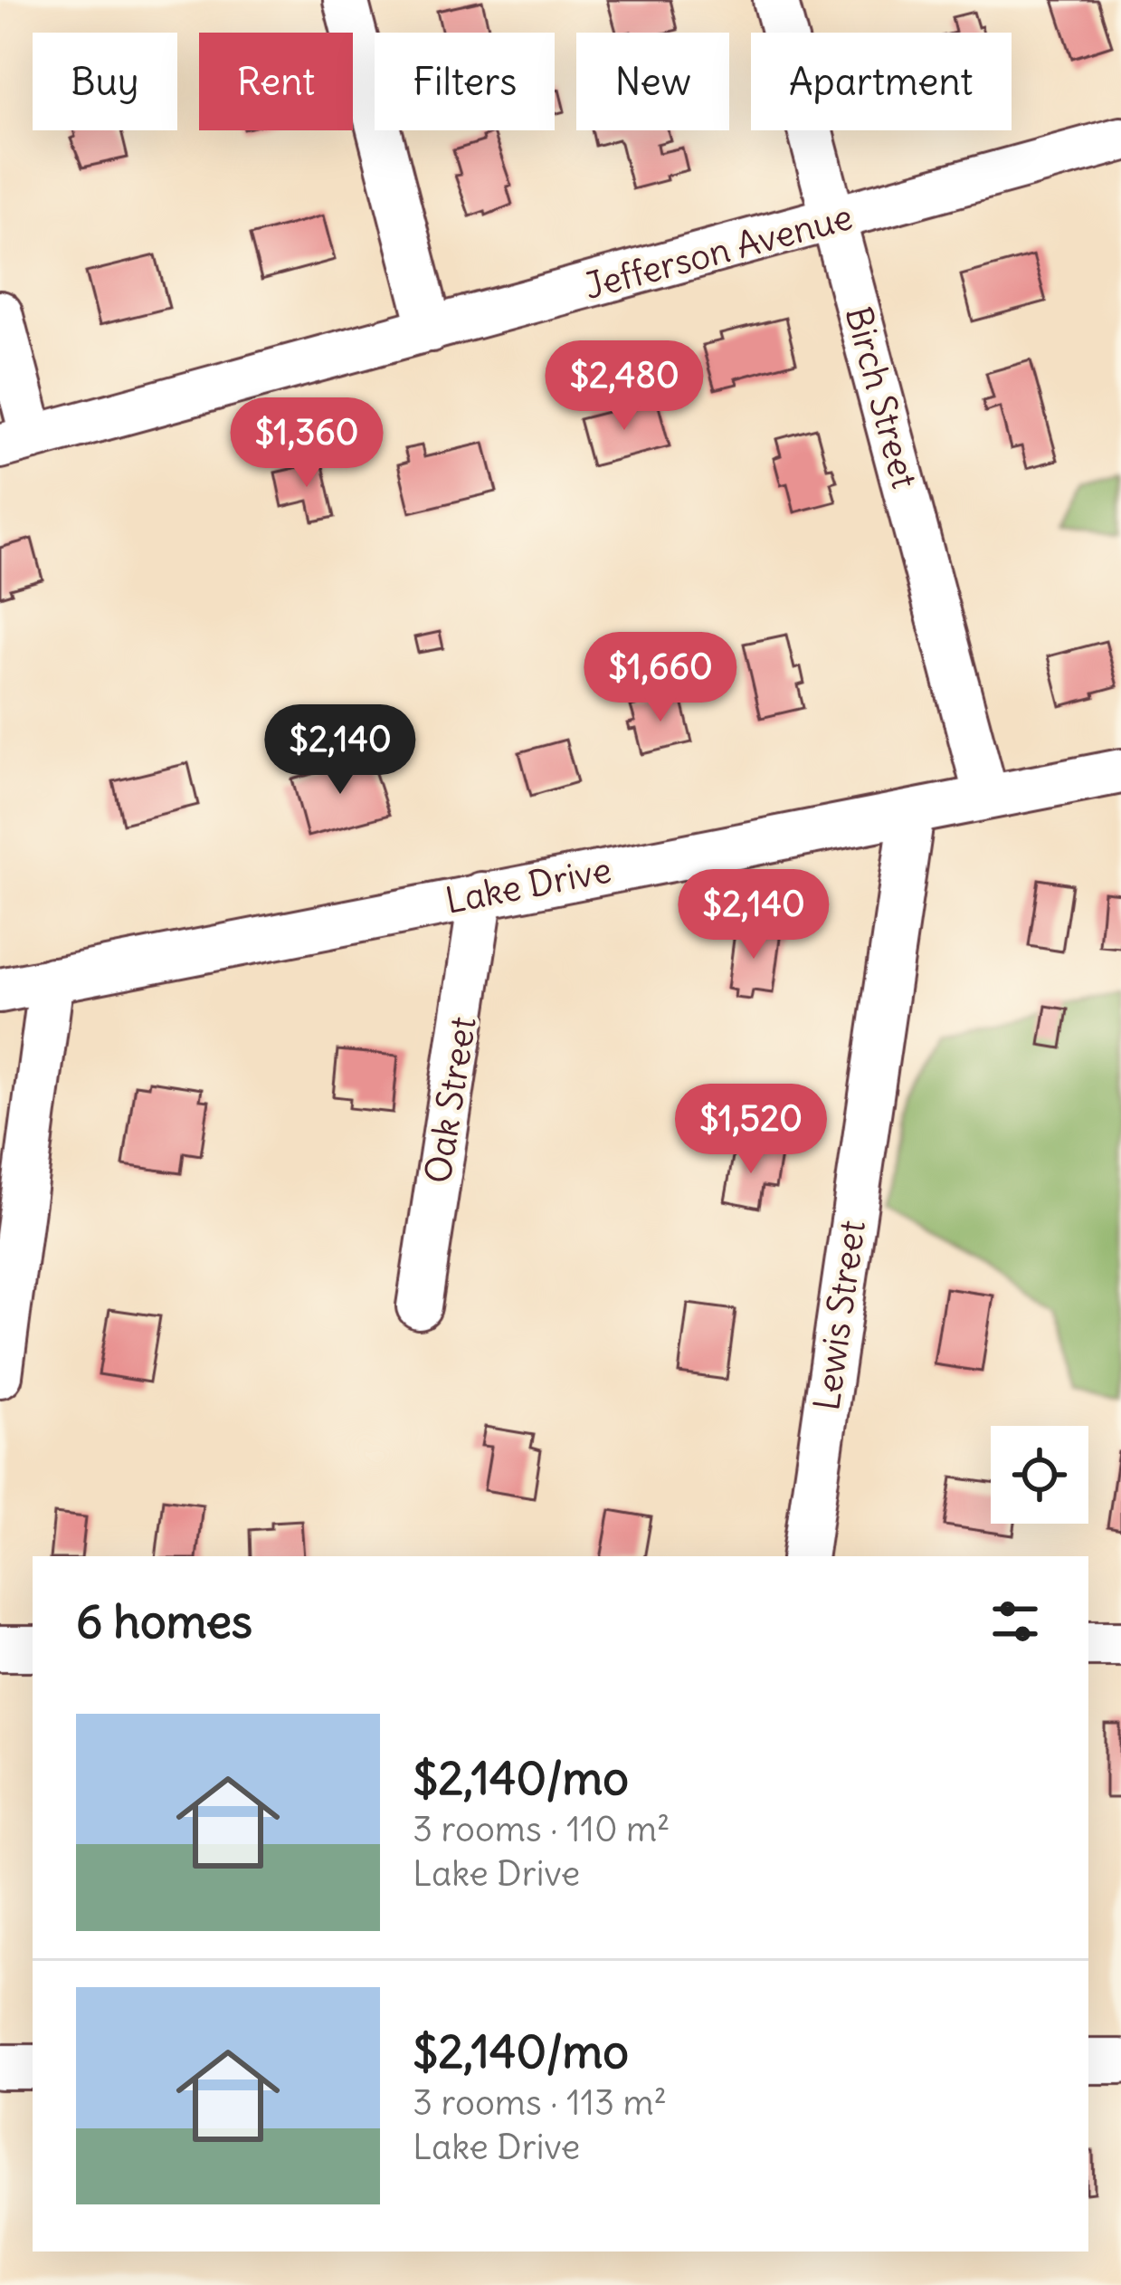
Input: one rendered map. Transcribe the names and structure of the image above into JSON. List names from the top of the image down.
{
  "streets": {
    "street": [
      "Jefferson Avenue",
      "Birch Street",
      "Lake Drive",
      "Oak Street",
      "Lewis Street"
    ]
  },
  "crossings": [
    ["Jefferson Avenue", "Birch Street"],
    ["Birch Street", "Lake Drive"],
    ["Lake Drive", "Oak Street"],
    ["Lake Drive", "Lewis Street"]
  ],
  "page": {
    "chip": [
      "Buy",
      "Rent",
      "Filters",
      "New",
      "Apartment"
    ],
    "price": [
      "$2,480",
      "$1,360",
      "$1,660",
      "$2,140",
      "$2,140",
      "$1,520"
    ],
    "heading": "6 homes",
    "list": [
      {
        "name": "$2,140/mo",
        "note": "3 rooms · 110 m² · Lake Drive"
      },
      {
        "name": "$2,140/mo",
        "note": "3 rooms · 113 m² · Lake Drive"
      }
    ]
  }
}
